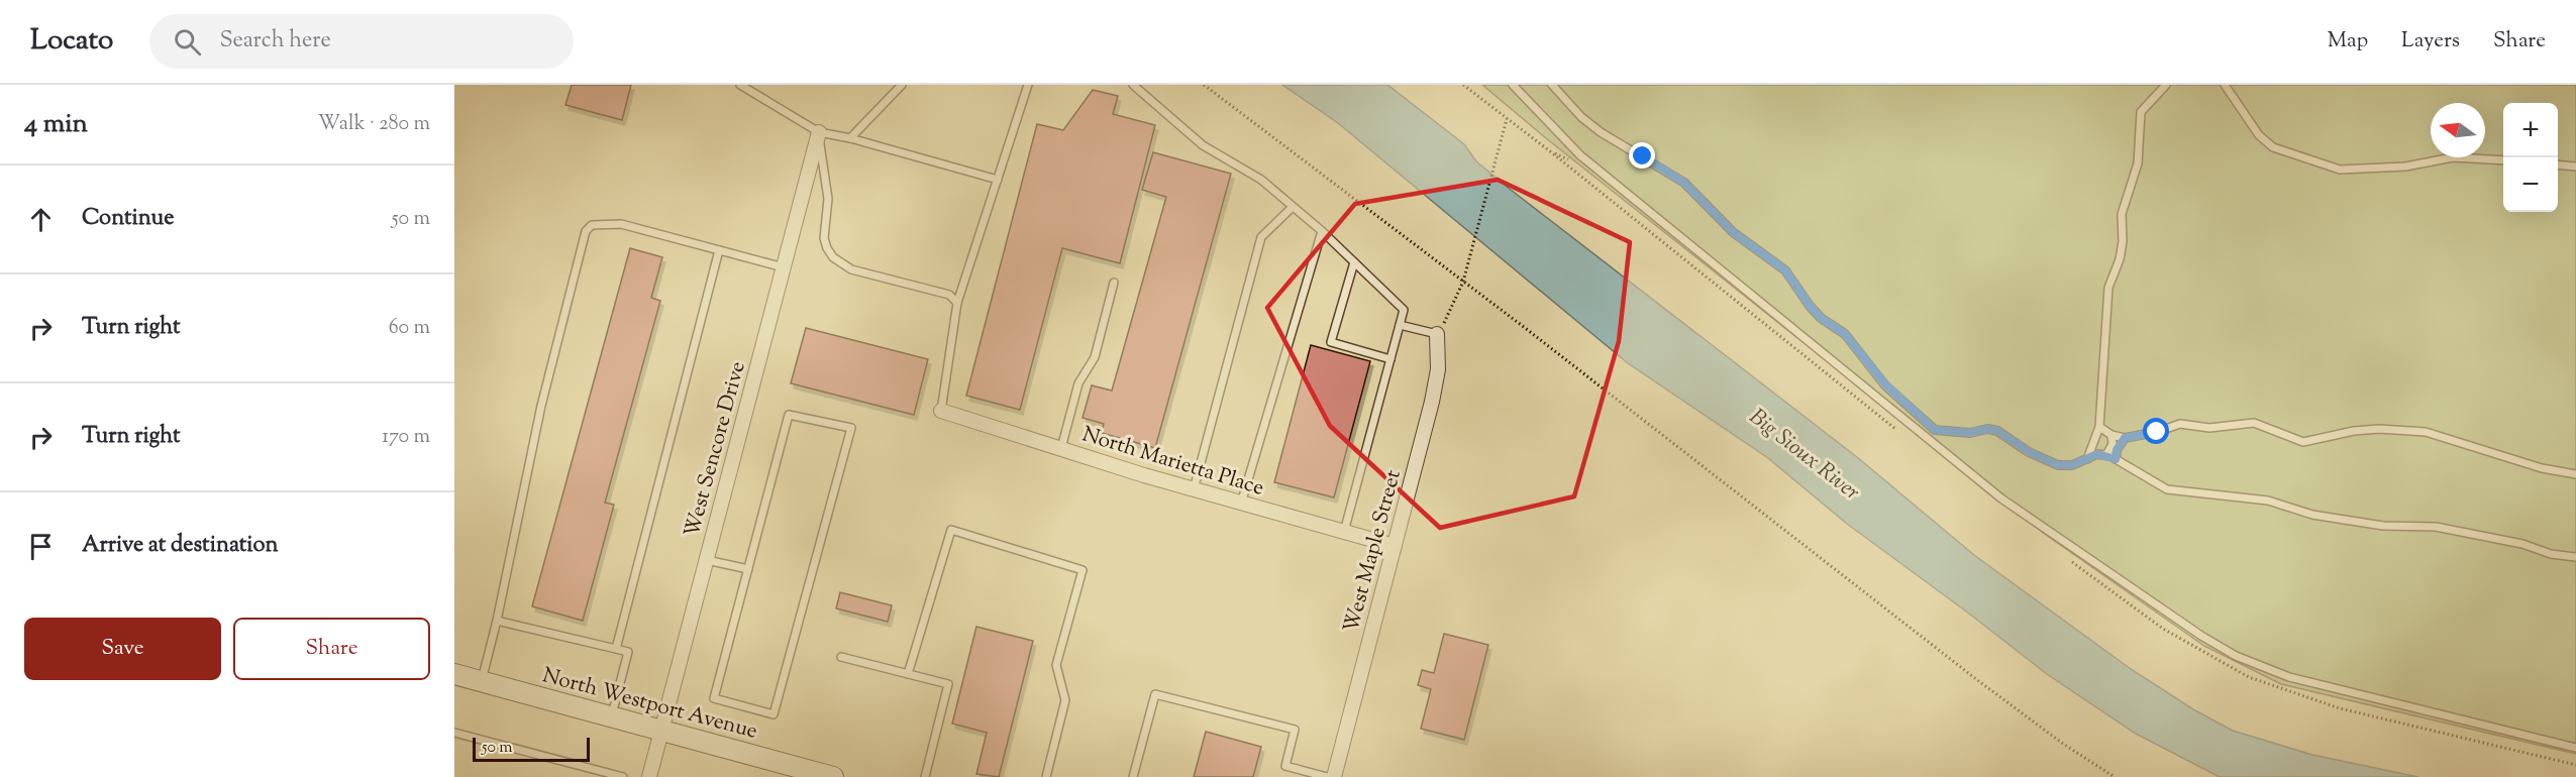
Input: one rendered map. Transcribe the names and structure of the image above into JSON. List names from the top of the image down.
{
  "streets": {
    "main road": ["North Westport Avenue"],
    "street": ["West Sencore Drive", "North Marietta Place", "West Maple Street"]
  },
  "crossings": [
    ["West Sencore Drive", "North Westport Avenue"],
    ["North Marietta Place", "West Maple Street"]
  ],
  "water": ["Big Sioux River"],
  "scale_bar": "50 m",
  "north": "left",
  "page": {
    "header": "Locato",
    "search": "Search here",
    "nav": ["Map", "Layers", "Share"],
    "heading": ["4 min", "Walk · 280 m"],
    "map_buttons": ["+", "−"],
    "list": [
      ["Continue", "50 m"],
      ["Turn right", "60 m"],
      ["Turn right", "170 m"],
      "Arrive at destination"
    ],
    "buttons": ["Save", "Share"],
    "scale": "50 m"
  }
}
